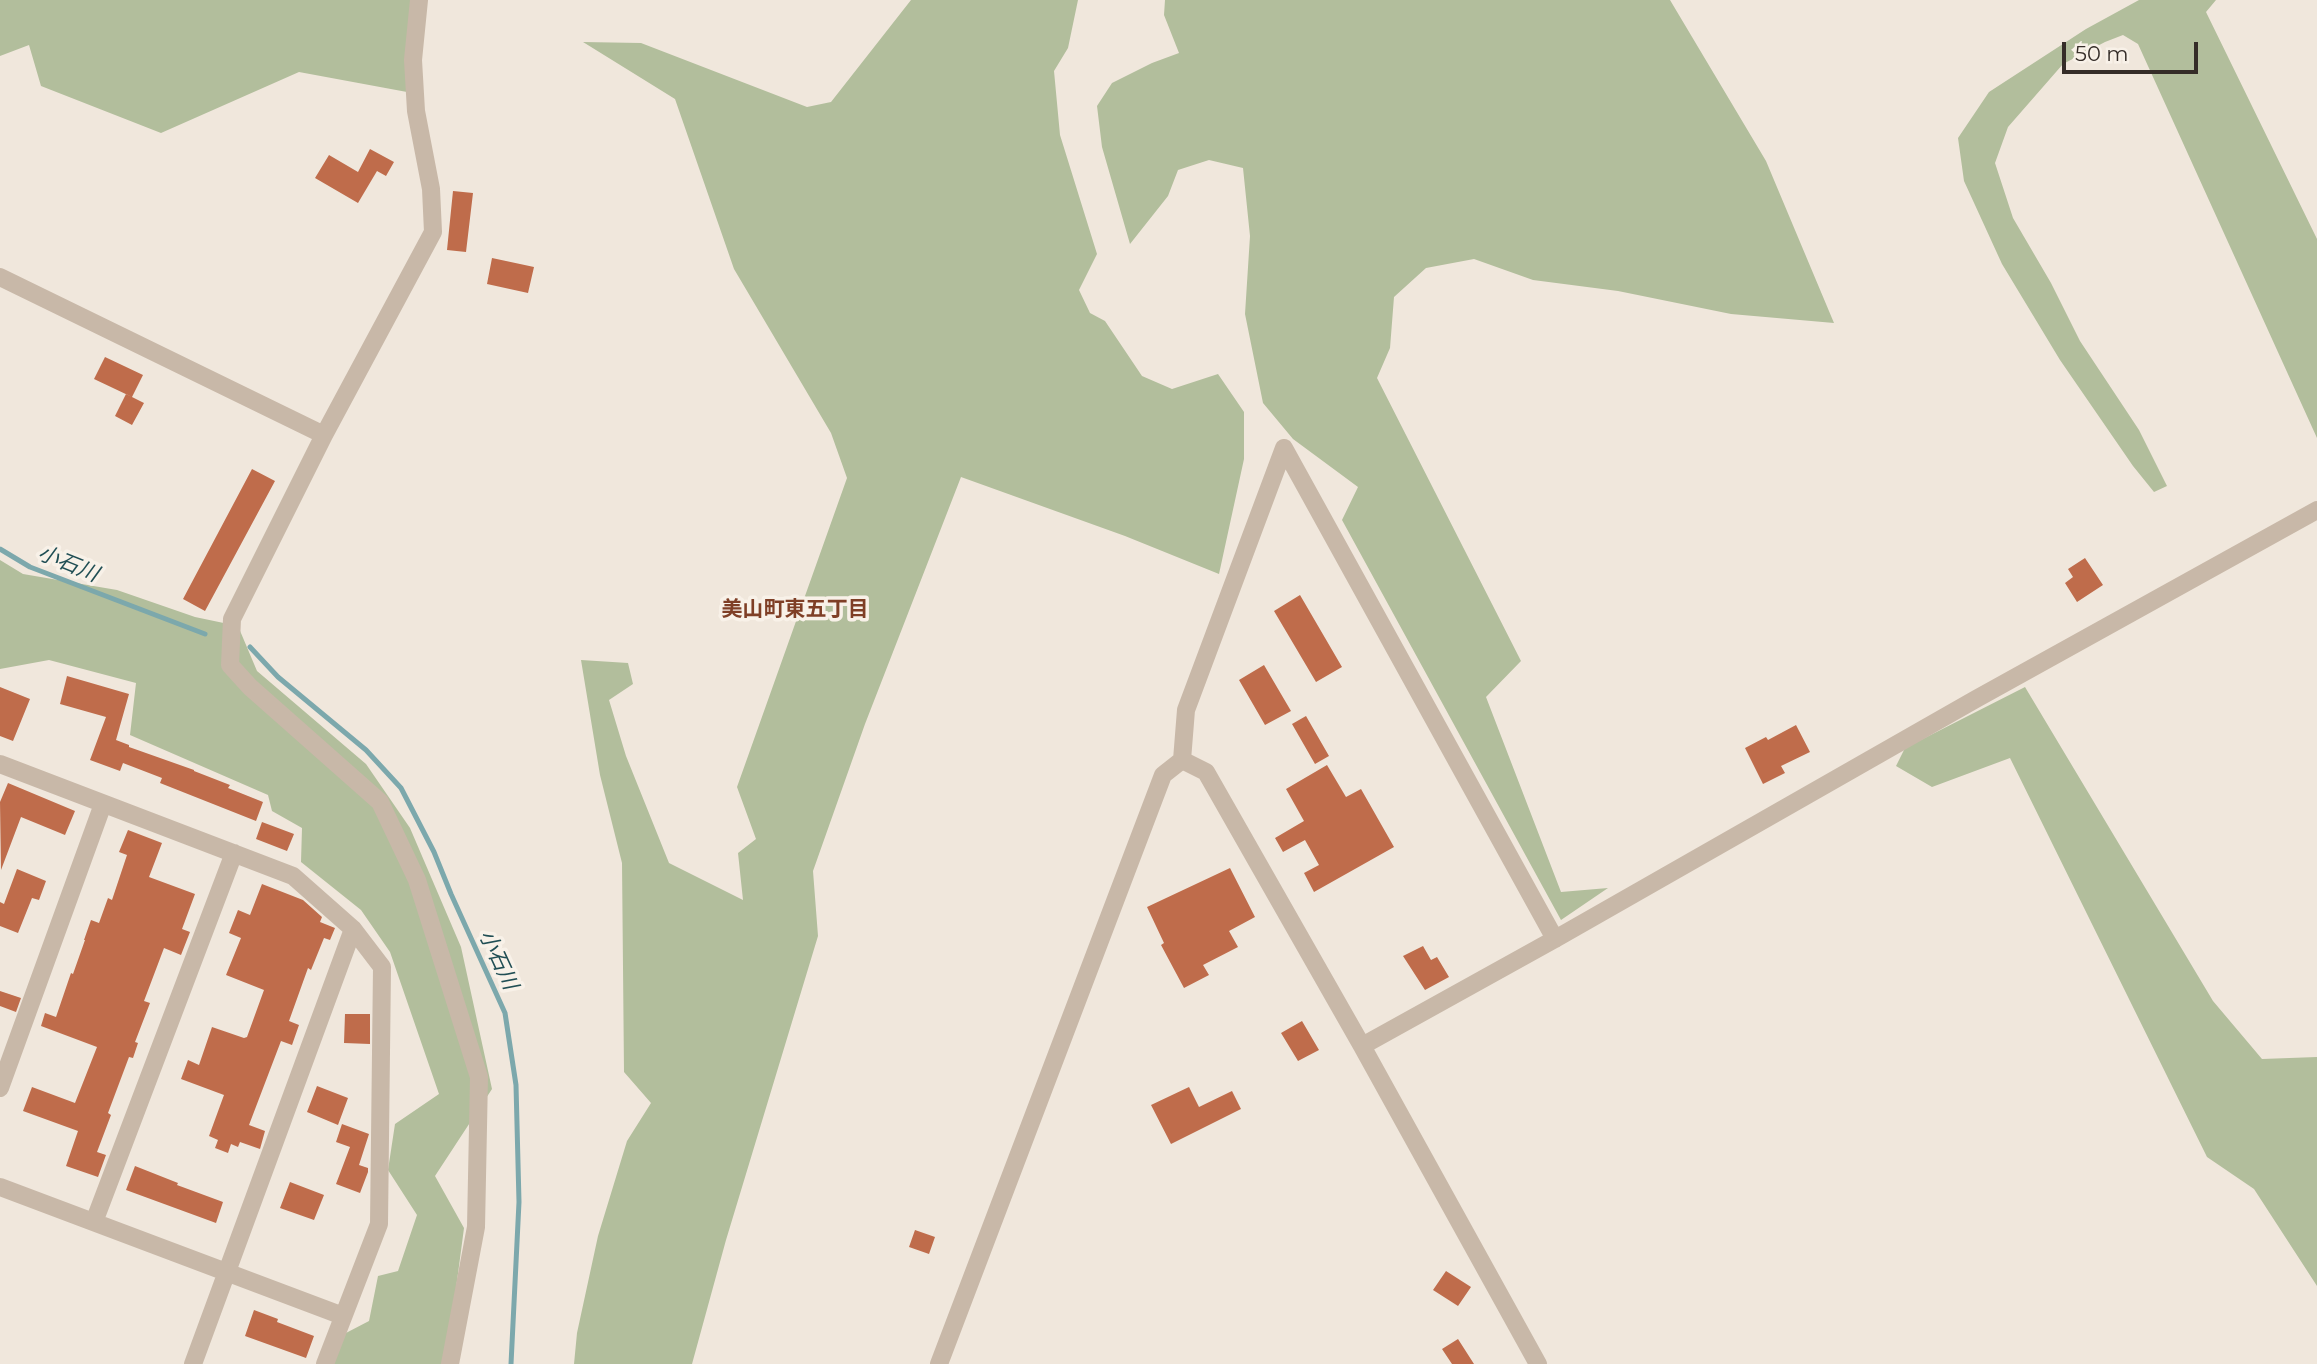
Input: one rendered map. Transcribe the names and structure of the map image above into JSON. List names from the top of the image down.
{
  "districts": ["美山町東五丁目"],
  "water": ["小石川"],
  "scale_bar": "50 m"
}
